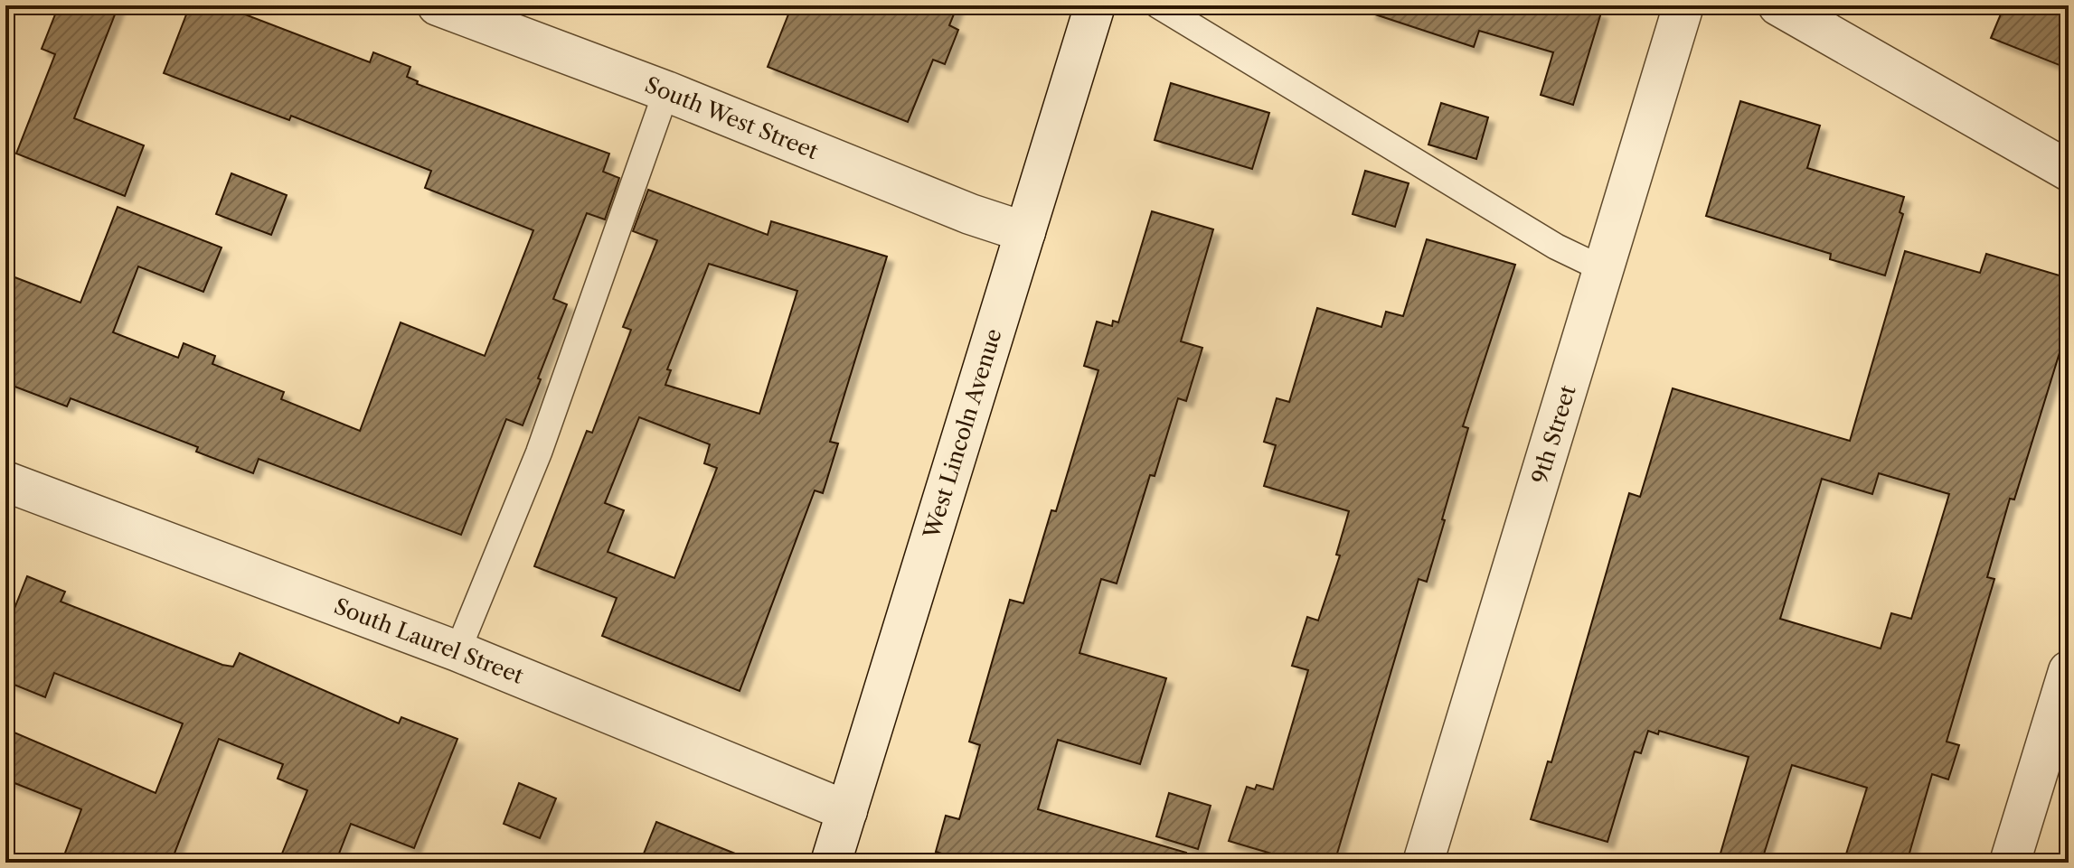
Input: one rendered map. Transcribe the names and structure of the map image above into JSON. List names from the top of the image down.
{
  "streets": {
    "street": [
      "South West Street",
      "West Lincoln Avenue",
      "9th Street",
      "South Laurel Street"
    ]
  },
  "crossings": [
    ["South West Street", "West Lincoln Avenue"],
    ["West Lincoln Avenue", "South Laurel Street"]
  ]
}
